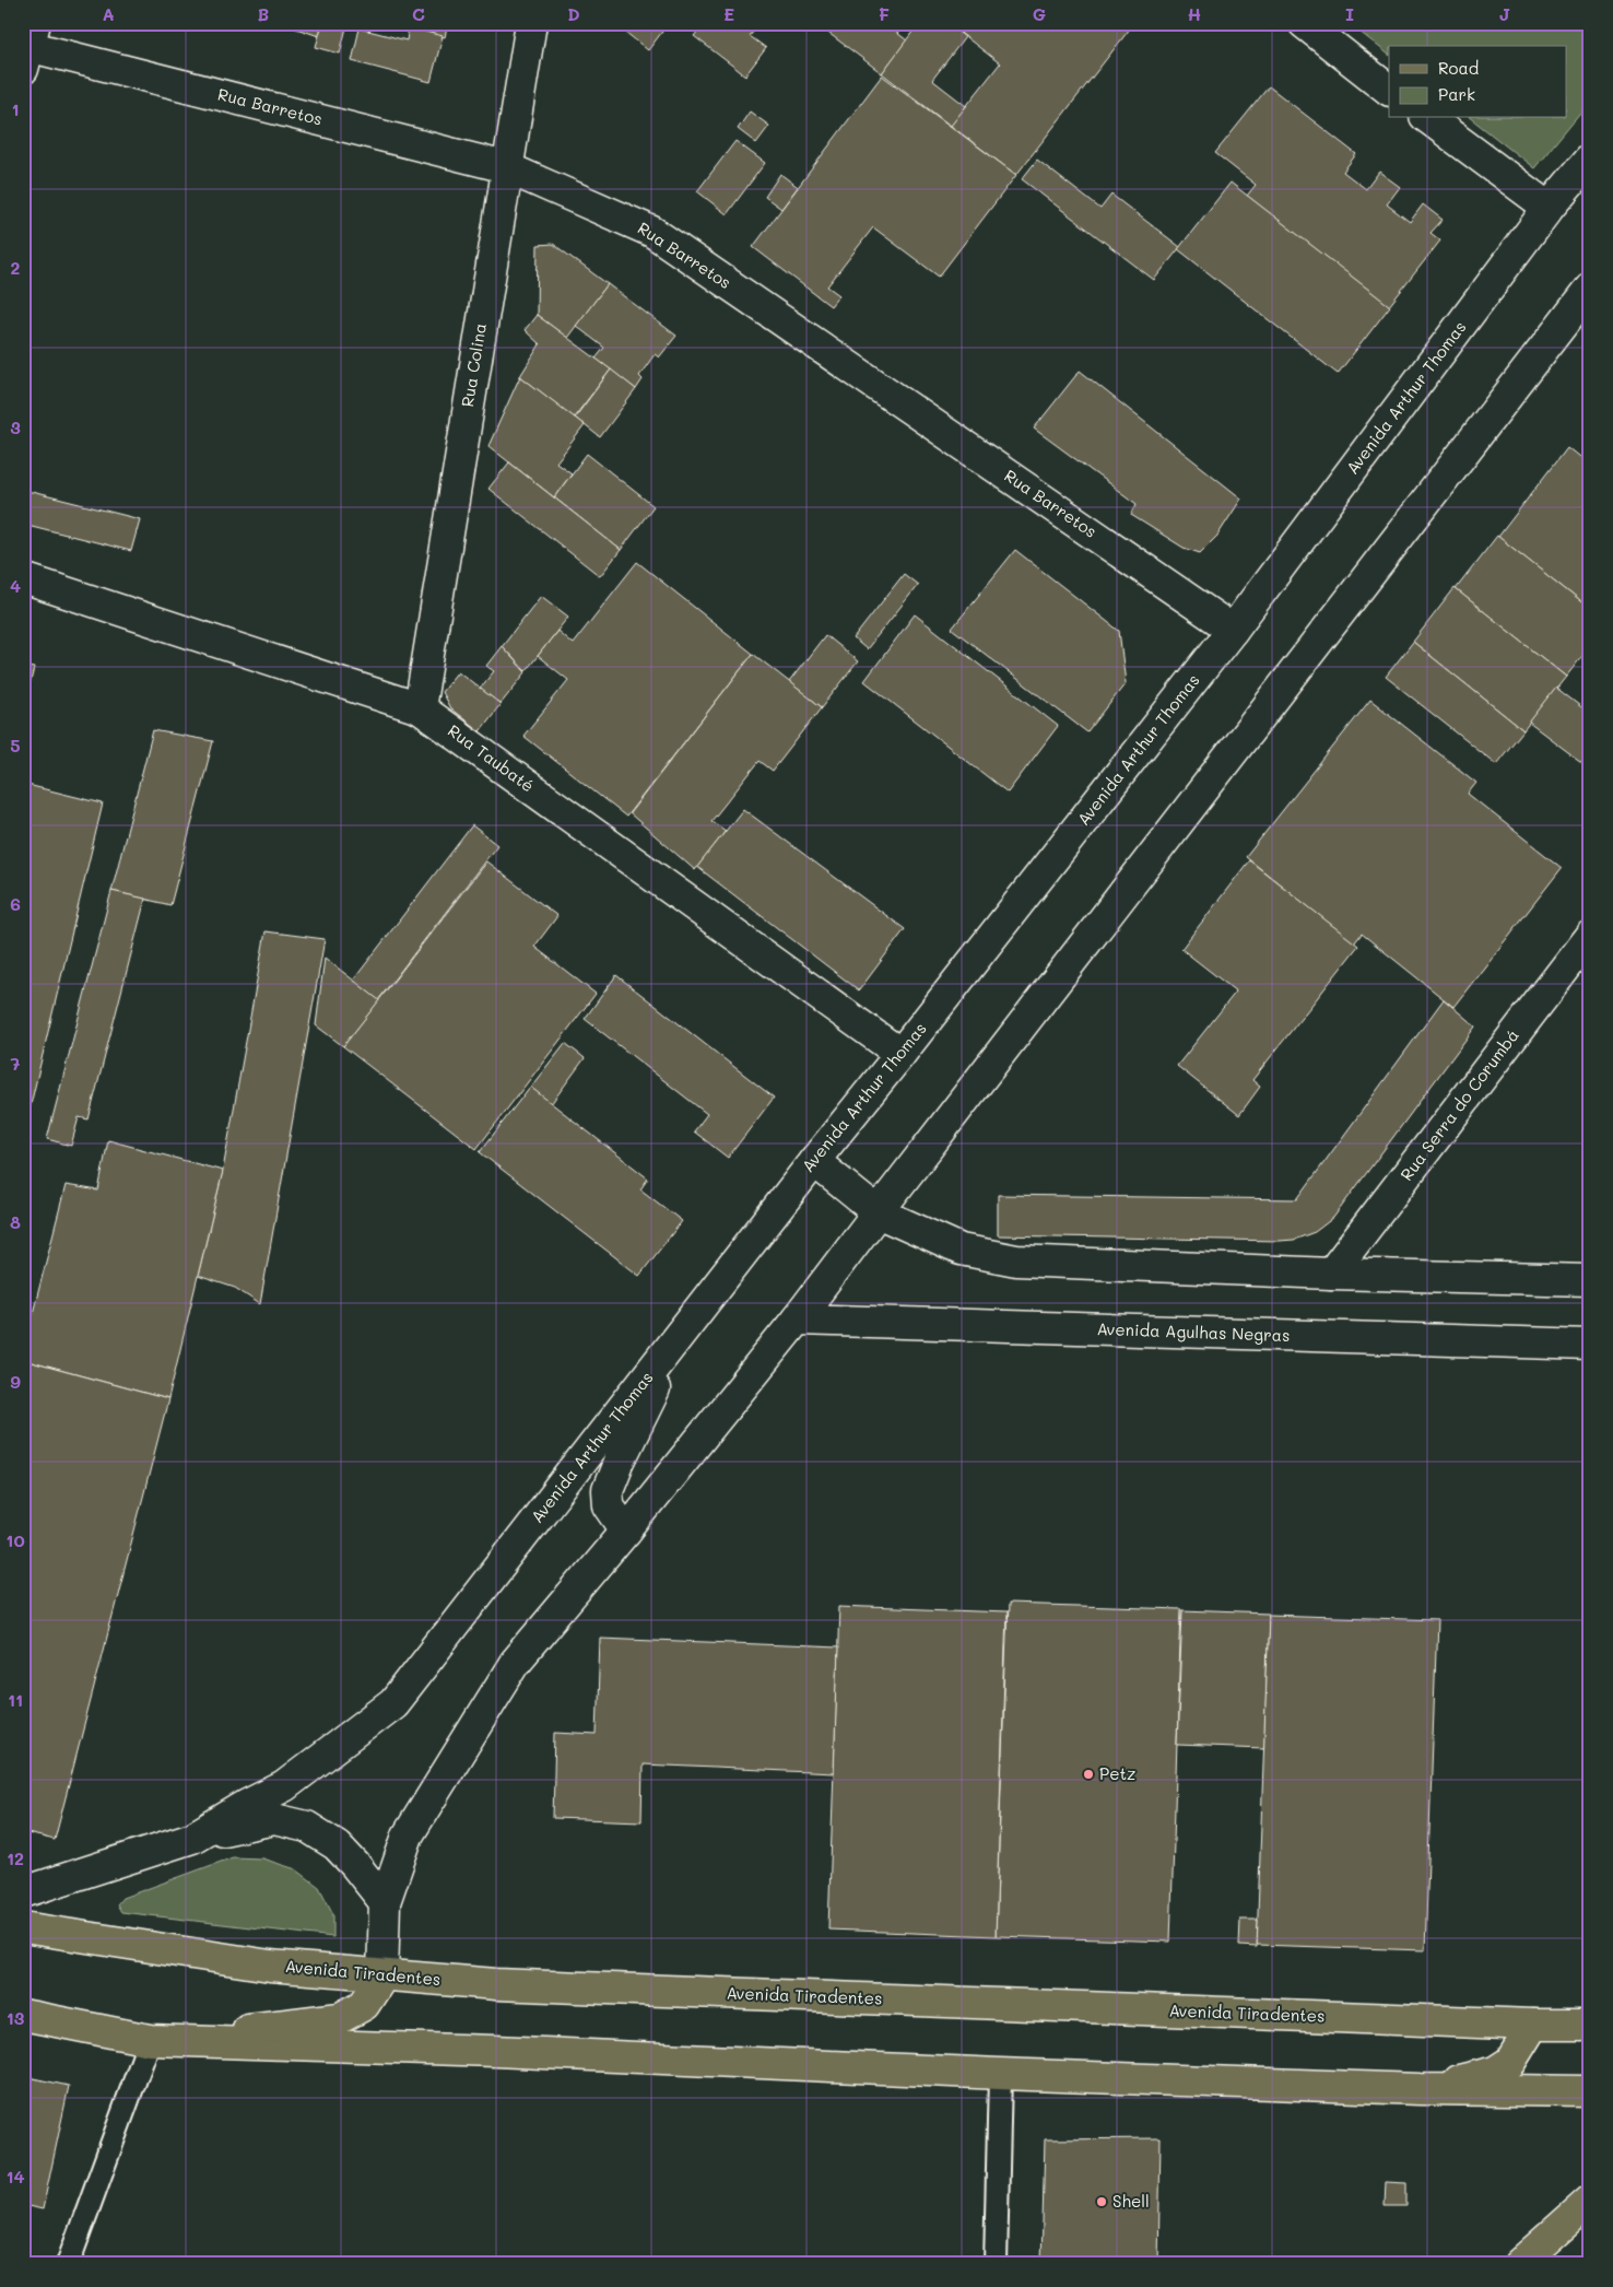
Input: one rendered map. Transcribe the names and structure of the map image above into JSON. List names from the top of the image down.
{
  "streets": {
    "main road": ["Avenida Tiradentes"],
    "street": [
      "Rua Barretos",
      "Rua Colina",
      "Avenida Arthur Thomas",
      "Rua Taubaté",
      "Rua Serra do Corumbá",
      "Avenida Agulhas Negras"
    ]
  },
  "crossings": [
    ["Rua Barretos", "Rua Colina"],
    ["Rua Barretos", "Avenida Arthur Thomas"],
    ["Rua Colina", "Rua Taubaté"],
    ["Avenida Arthur Thomas", "Rua Taubaté"]
  ],
  "places": ["Petz", "Shell"],
  "legend": ["Road", "Park"],
  "grid": {
    "columns": [
      "A",
      "B",
      "C",
      "D",
      "E",
      "F",
      "G",
      "H",
      "I",
      "J"
    ],
    "rows": [
      "1",
      "2",
      "3",
      "4",
      "5",
      "6",
      "7",
      "8",
      "9",
      "10",
      "11",
      "12",
      "13",
      "14"
    ]
  }
}
